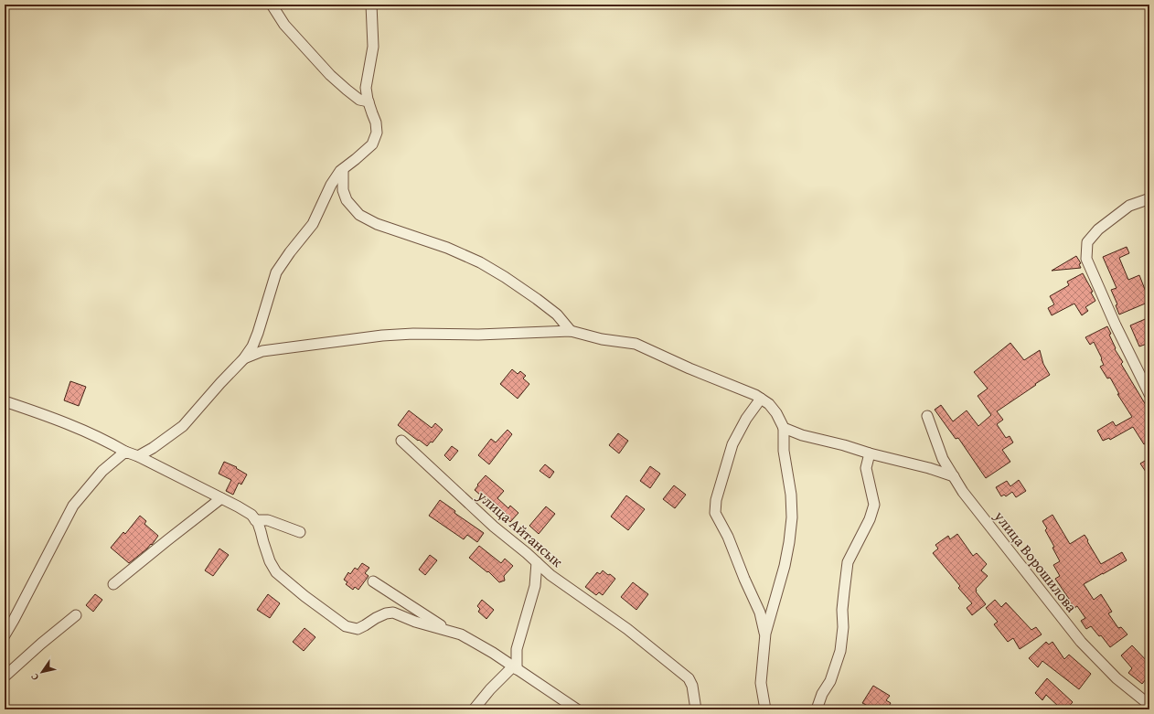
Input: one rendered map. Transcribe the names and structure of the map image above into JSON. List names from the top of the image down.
{
  "streets": {
    "street": ["улица Айтансык", "улица Ворошилова"]
  },
  "north": "bottom left"
}
